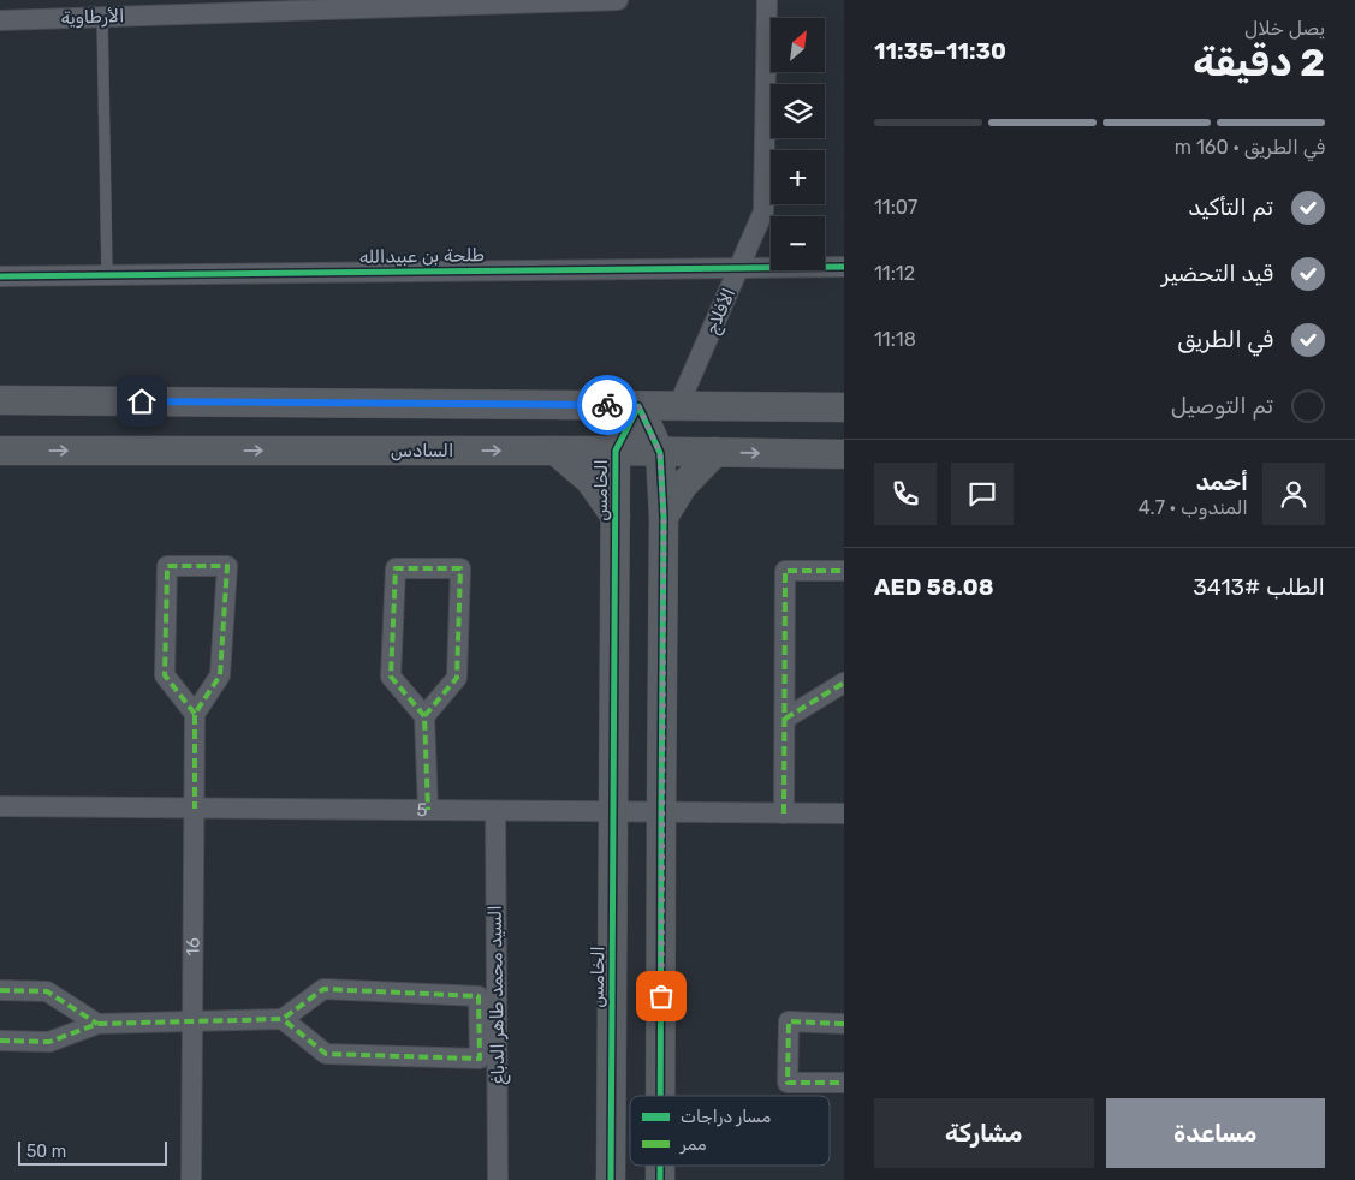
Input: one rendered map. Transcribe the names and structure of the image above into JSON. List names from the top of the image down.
{
  "streets": {
    "street": [
      "الأرطاوية",
      "طلحة بن عبيدالله",
      "الأفلاج",
      "السادس",
      "الخامس",
      "5",
      "16",
      "السيد محمد طاهر الدباغ"
    ]
  },
  "crossings": [
    ["طلحة بن عبيدالله", "الأفلاج"],
    ["السادس", "الخامس"],
    ["الخامس", "5"],
    ["5", "16"],
    ["5", "السيد محمد طاهر الدباغ"]
  ],
  "legend": ["مسار دراجات", "ممر"],
  "scale_bar": "50 m",
  "north": "top right",
  "page": {
    "heading": ["2 دقيقة", "يصل خلال", "11:30–11:35"],
    "panel": [
      "أحمد",
      "المندوب · 4.7",
      "الطلب #3413",
      "AED 58.08"
    ],
    "map_buttons": ["+", "−"],
    "bar": "في الطريق · 160 m",
    "list": [
      ["تم التأكيد", "11:07"],
      ["قيد التحضير", "11:12"],
      ["في الطريق", "11:18"],
      "تم التوصيل"
    ],
    "buttons": ["مساعدة", "مشاركة"],
    "scale": "50 m"
  }
}
